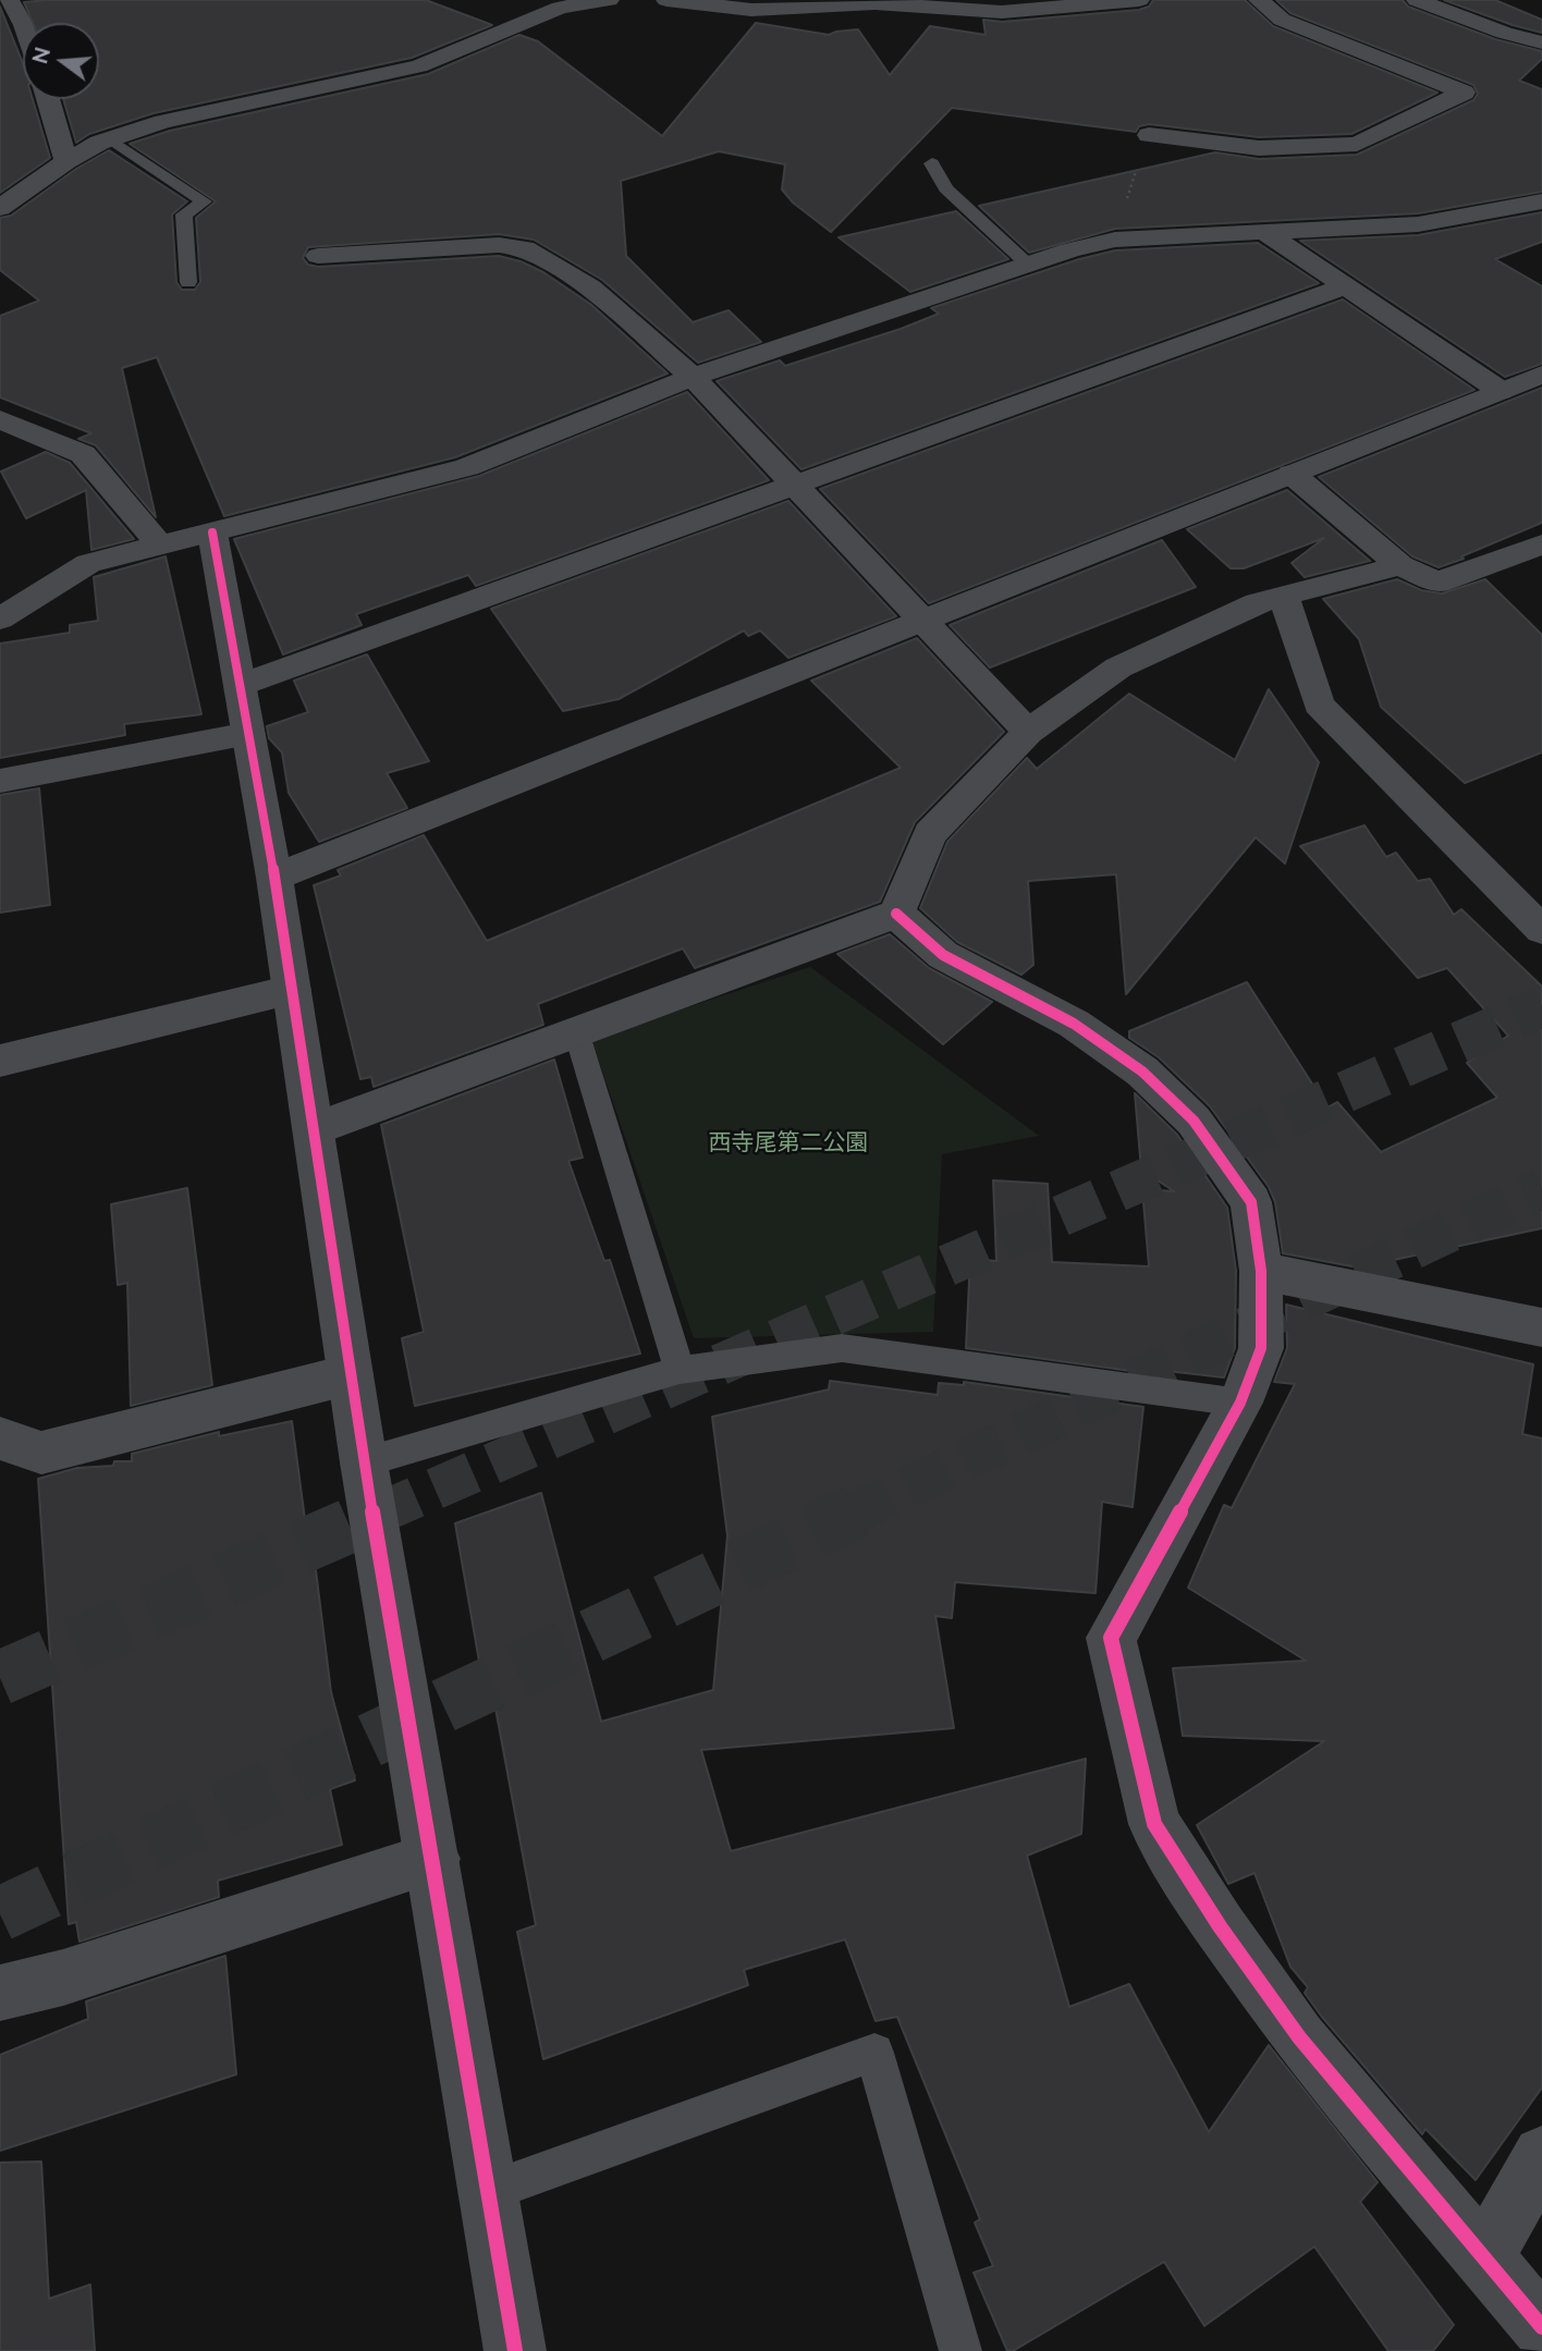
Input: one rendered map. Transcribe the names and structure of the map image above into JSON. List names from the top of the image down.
{
  "parks": ["西寺尾第二公園"],
  "north": "left"
}
